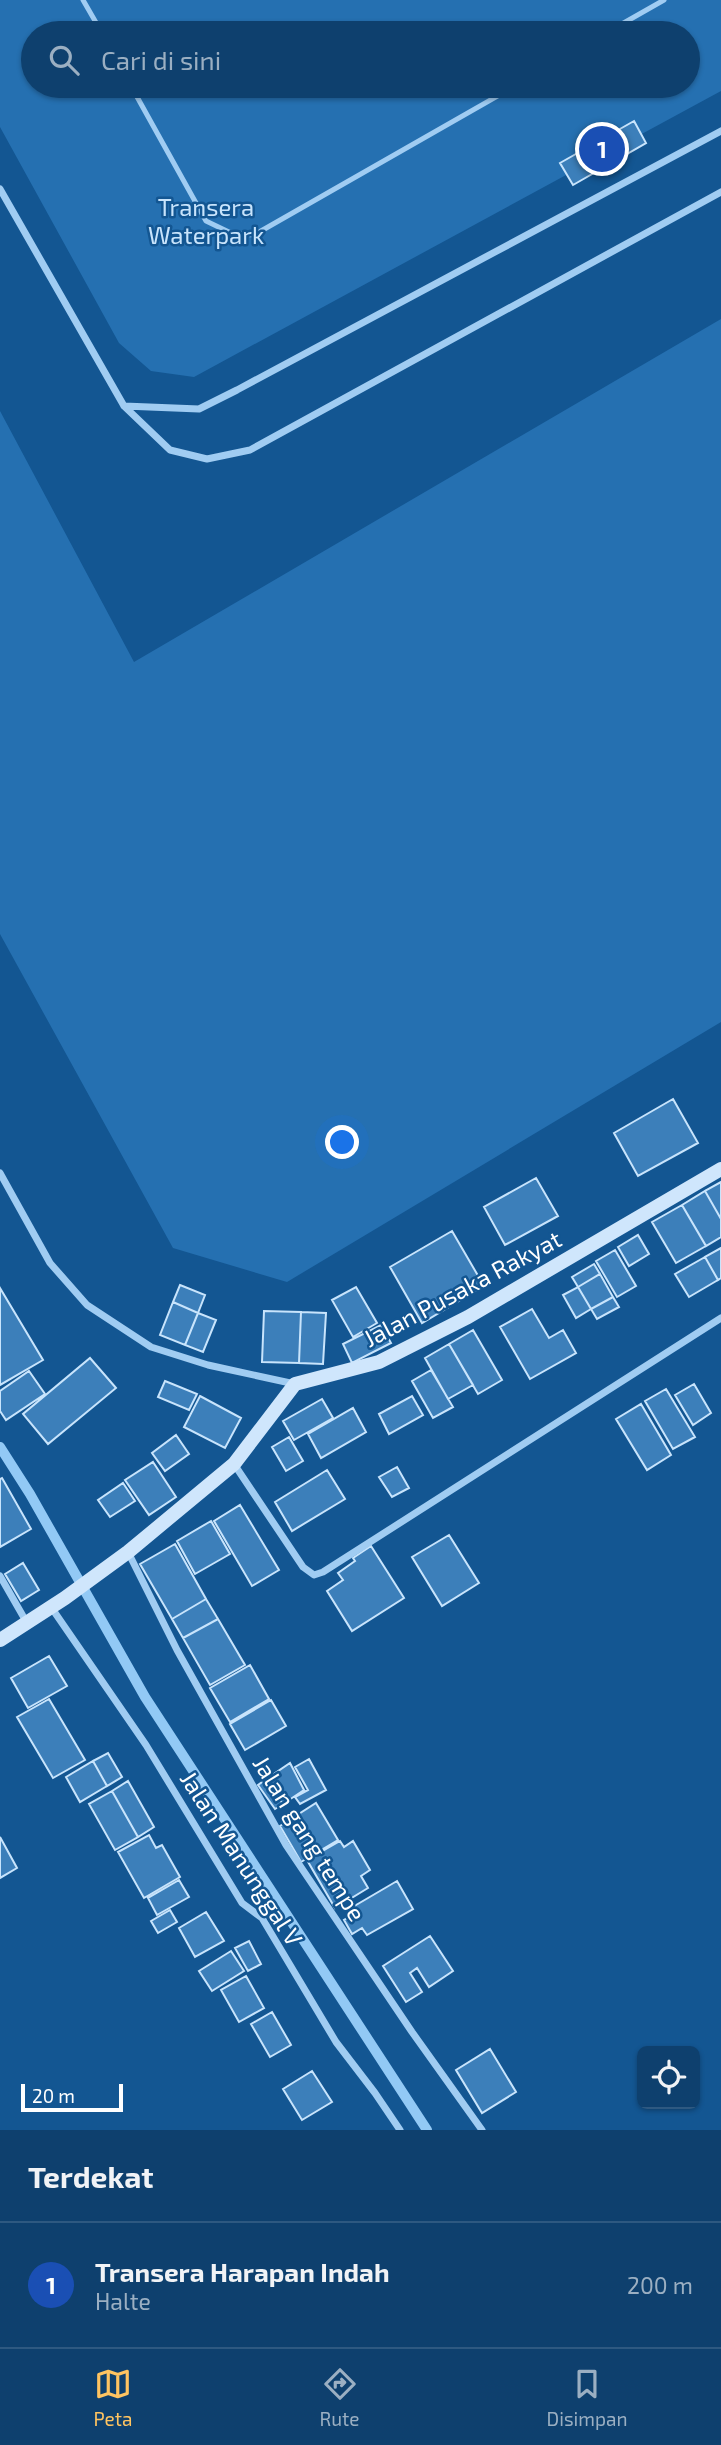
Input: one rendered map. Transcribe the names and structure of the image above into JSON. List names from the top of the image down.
{
  "streets": {
    "street": ["Jalan Pusaka Rakyat", "Jalan gang tempe", "Jalan Manunggal V"]
  },
  "parks": ["Transera Waterpark"],
  "scale_bar": "20 m",
  "page": {
    "search": "Cari di sini",
    "pins": "1",
    "scale": "20 m",
    "heading": "Terdekat",
    "list": [
      {
        "mark": "1",
        "name": "Transera Harapan Indah",
        "note": "Halte",
        "value": "200 m"
      }
    ],
    "nav": ["Peta", "Rute", "Disimpan"]
  }
}
